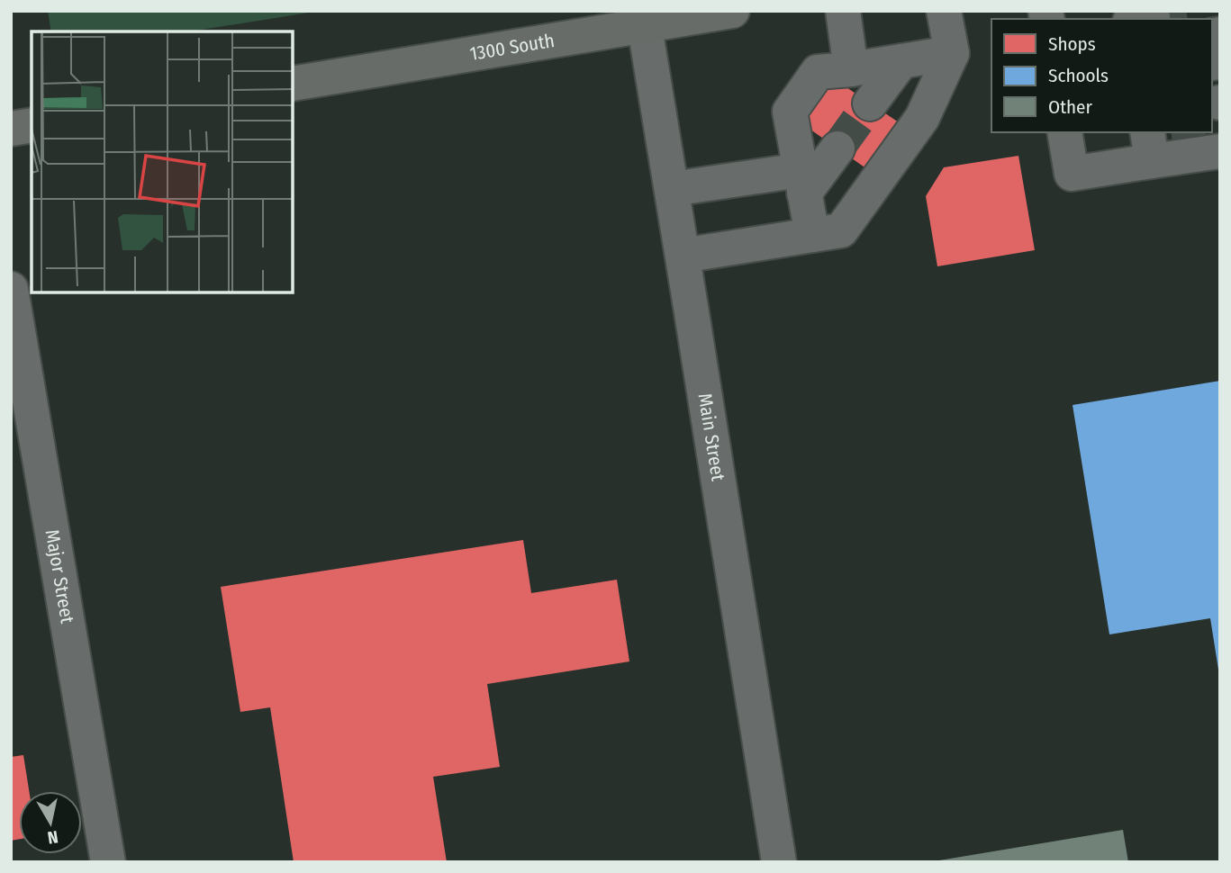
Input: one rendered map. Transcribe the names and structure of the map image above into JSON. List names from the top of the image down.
{
  "streets": {
    "main road": ["1300 South"],
    "street": ["Main Street", "Major Street"]
  },
  "crossings": [
    ["1300 South", "Main Street"]
  ],
  "legend": ["Shops", "Schools", "Other"],
  "north": "bottom"
}
